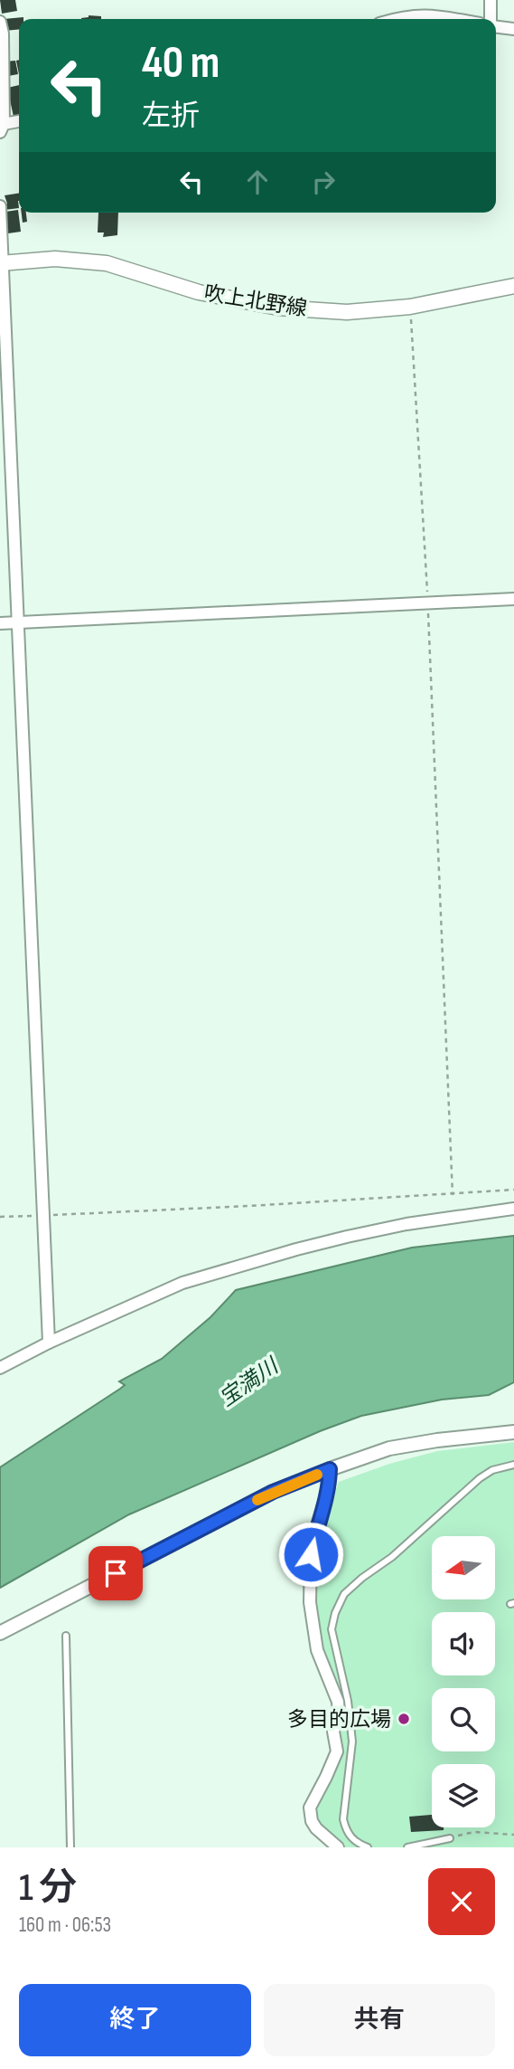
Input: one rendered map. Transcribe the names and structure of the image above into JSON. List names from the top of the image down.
{
  "streets": {
    "main road": ["吹上北野線"]
  },
  "water": ["宝満川"],
  "places": ["多目的広場"],
  "north": "left",
  "page": {
    "turn": ["40 m", "左折"],
    "heading": ["1 分", "160 m · 06:53"],
    "buttons": ["終了", "共有"]
  }
}
